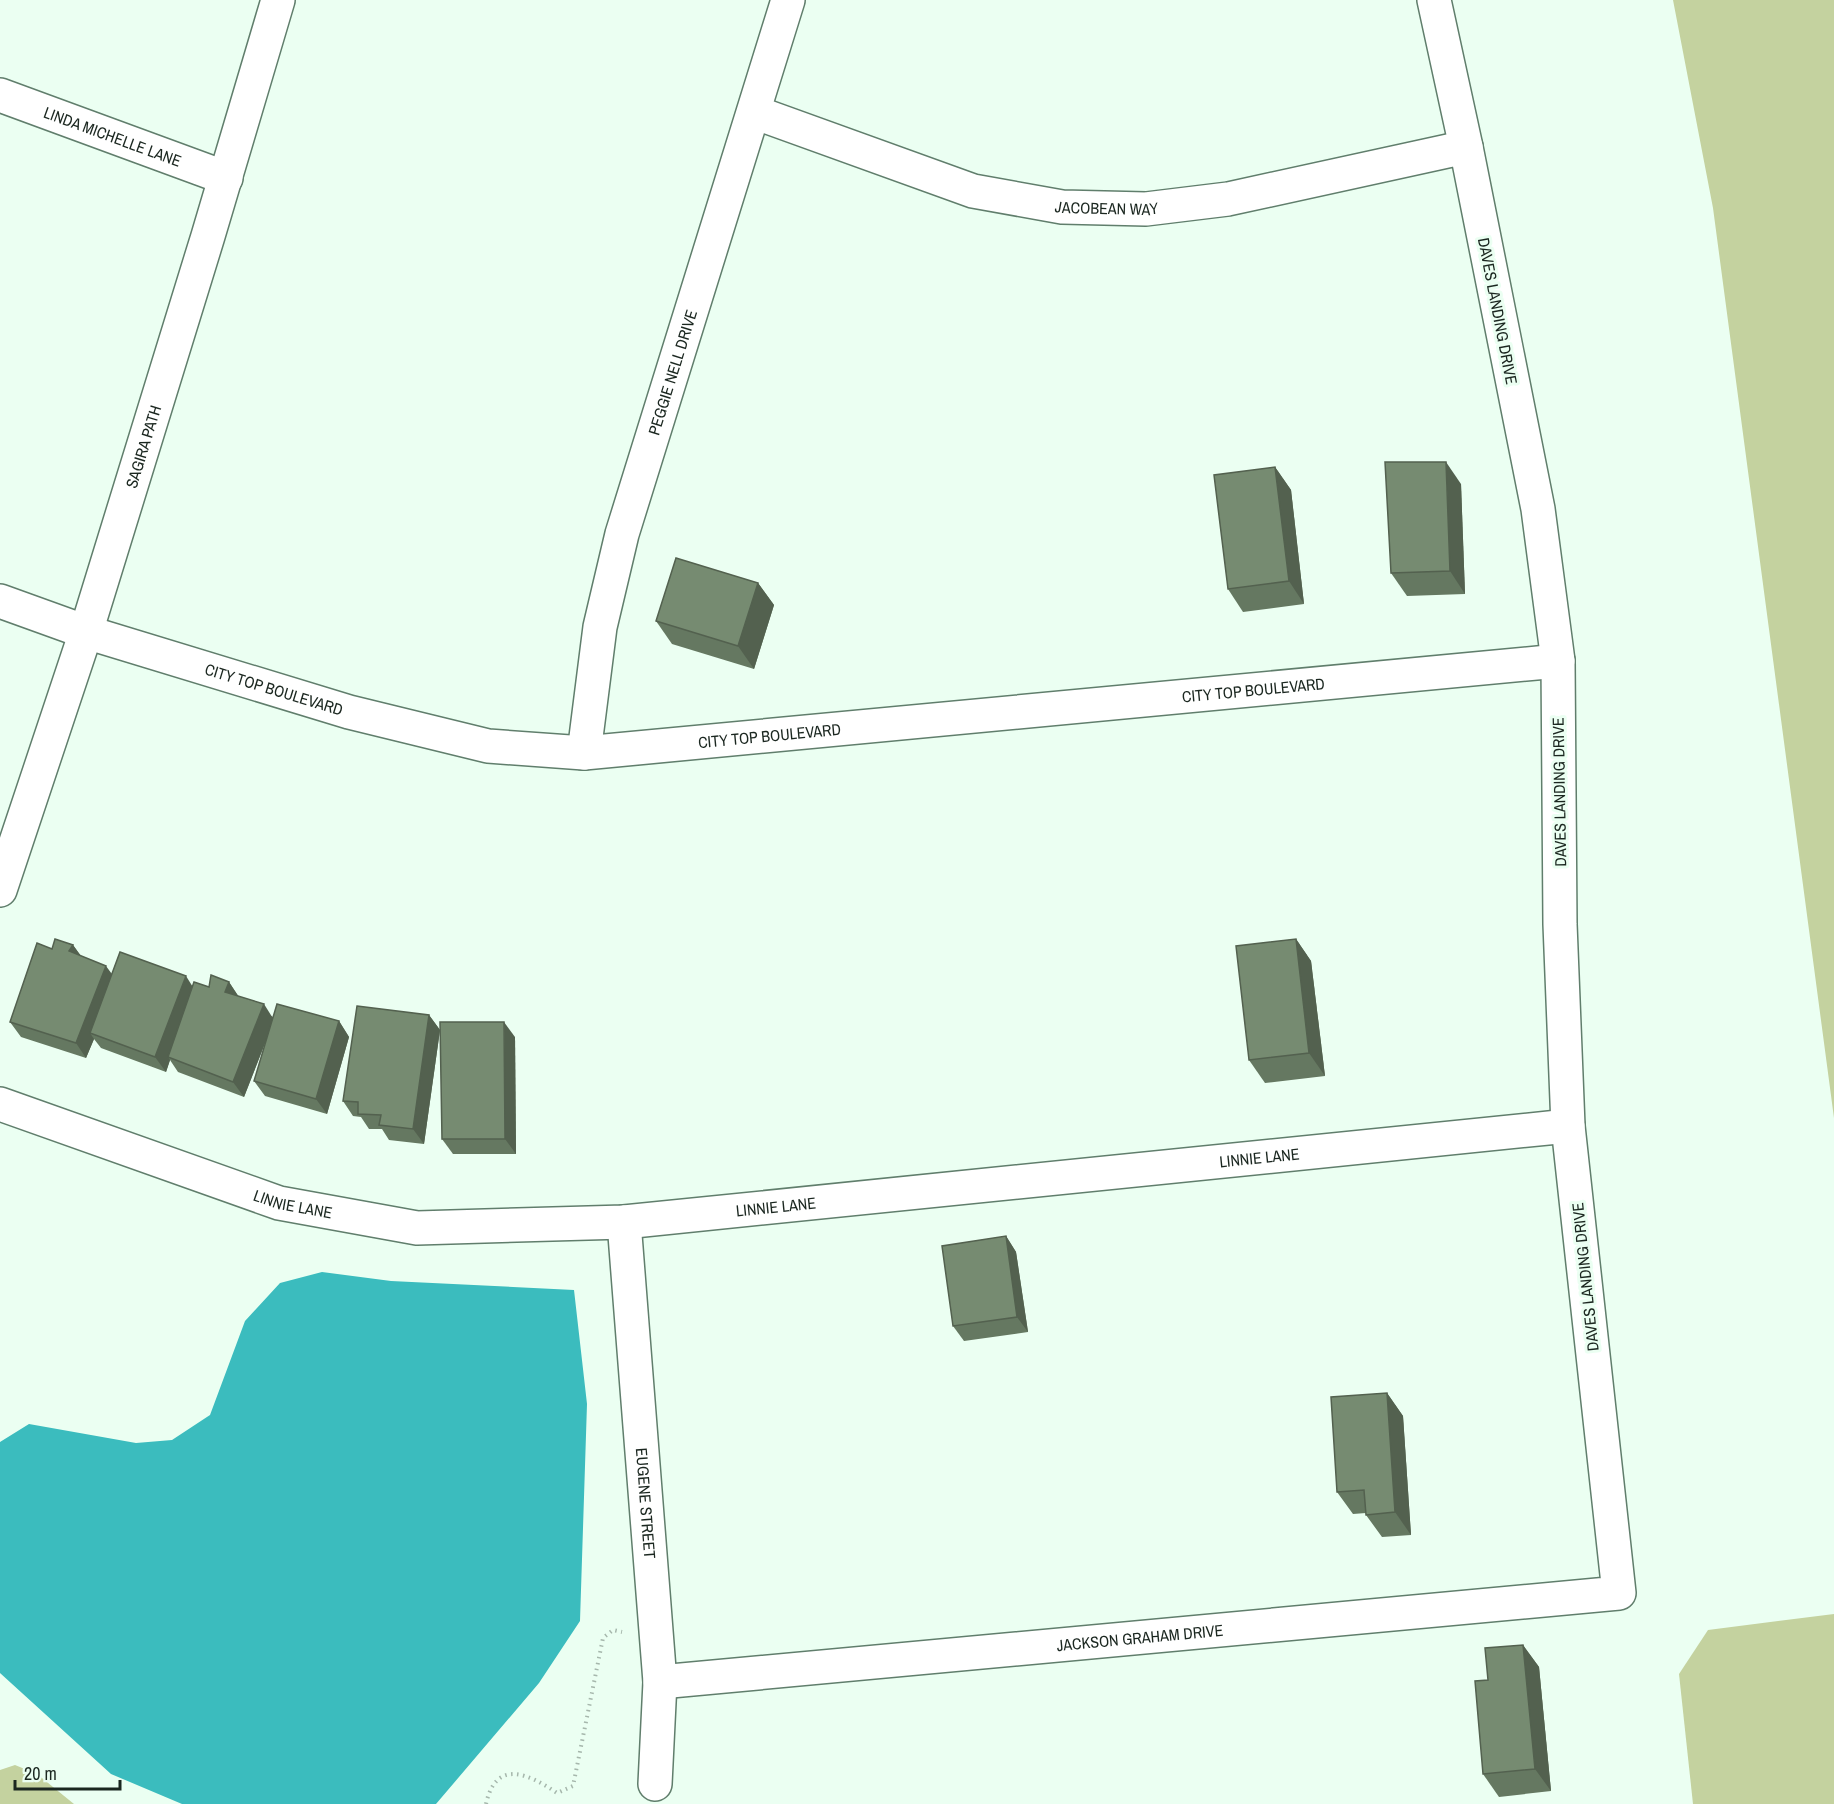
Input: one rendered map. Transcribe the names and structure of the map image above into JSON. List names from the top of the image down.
{
  "streets": {
    "street": [
      "LINDA MICHELLE LANE",
      "JACOBEAN WAY",
      "DAVES LANDING DRIVE",
      "PEGGIE NELL DRIVE",
      "SAGIRA PATH",
      "CITY TOP BOULEVARD",
      "LINNIE LANE",
      "EUGENE STREET",
      "JACKSON GRAHAM DRIVE"
    ]
  },
  "crossings": [
    ["LINDA MICHELLE LANE", "SAGIRA PATH"],
    ["JACOBEAN WAY", "DAVES LANDING DRIVE"],
    ["JACOBEAN WAY", "PEGGIE NELL DRIVE"],
    ["DAVES LANDING DRIVE", "CITY TOP BOULEVARD"],
    ["DAVES LANDING DRIVE", "LINNIE LANE"],
    ["DAVES LANDING DRIVE", "JACKSON GRAHAM DRIVE"],
    ["PEGGIE NELL DRIVE", "CITY TOP BOULEVARD"],
    ["SAGIRA PATH", "CITY TOP BOULEVARD"],
    ["LINNIE LANE", "EUGENE STREET"],
    ["EUGENE STREET", "JACKSON GRAHAM DRIVE"]
  ],
  "scale_bar": "20 m"
}
